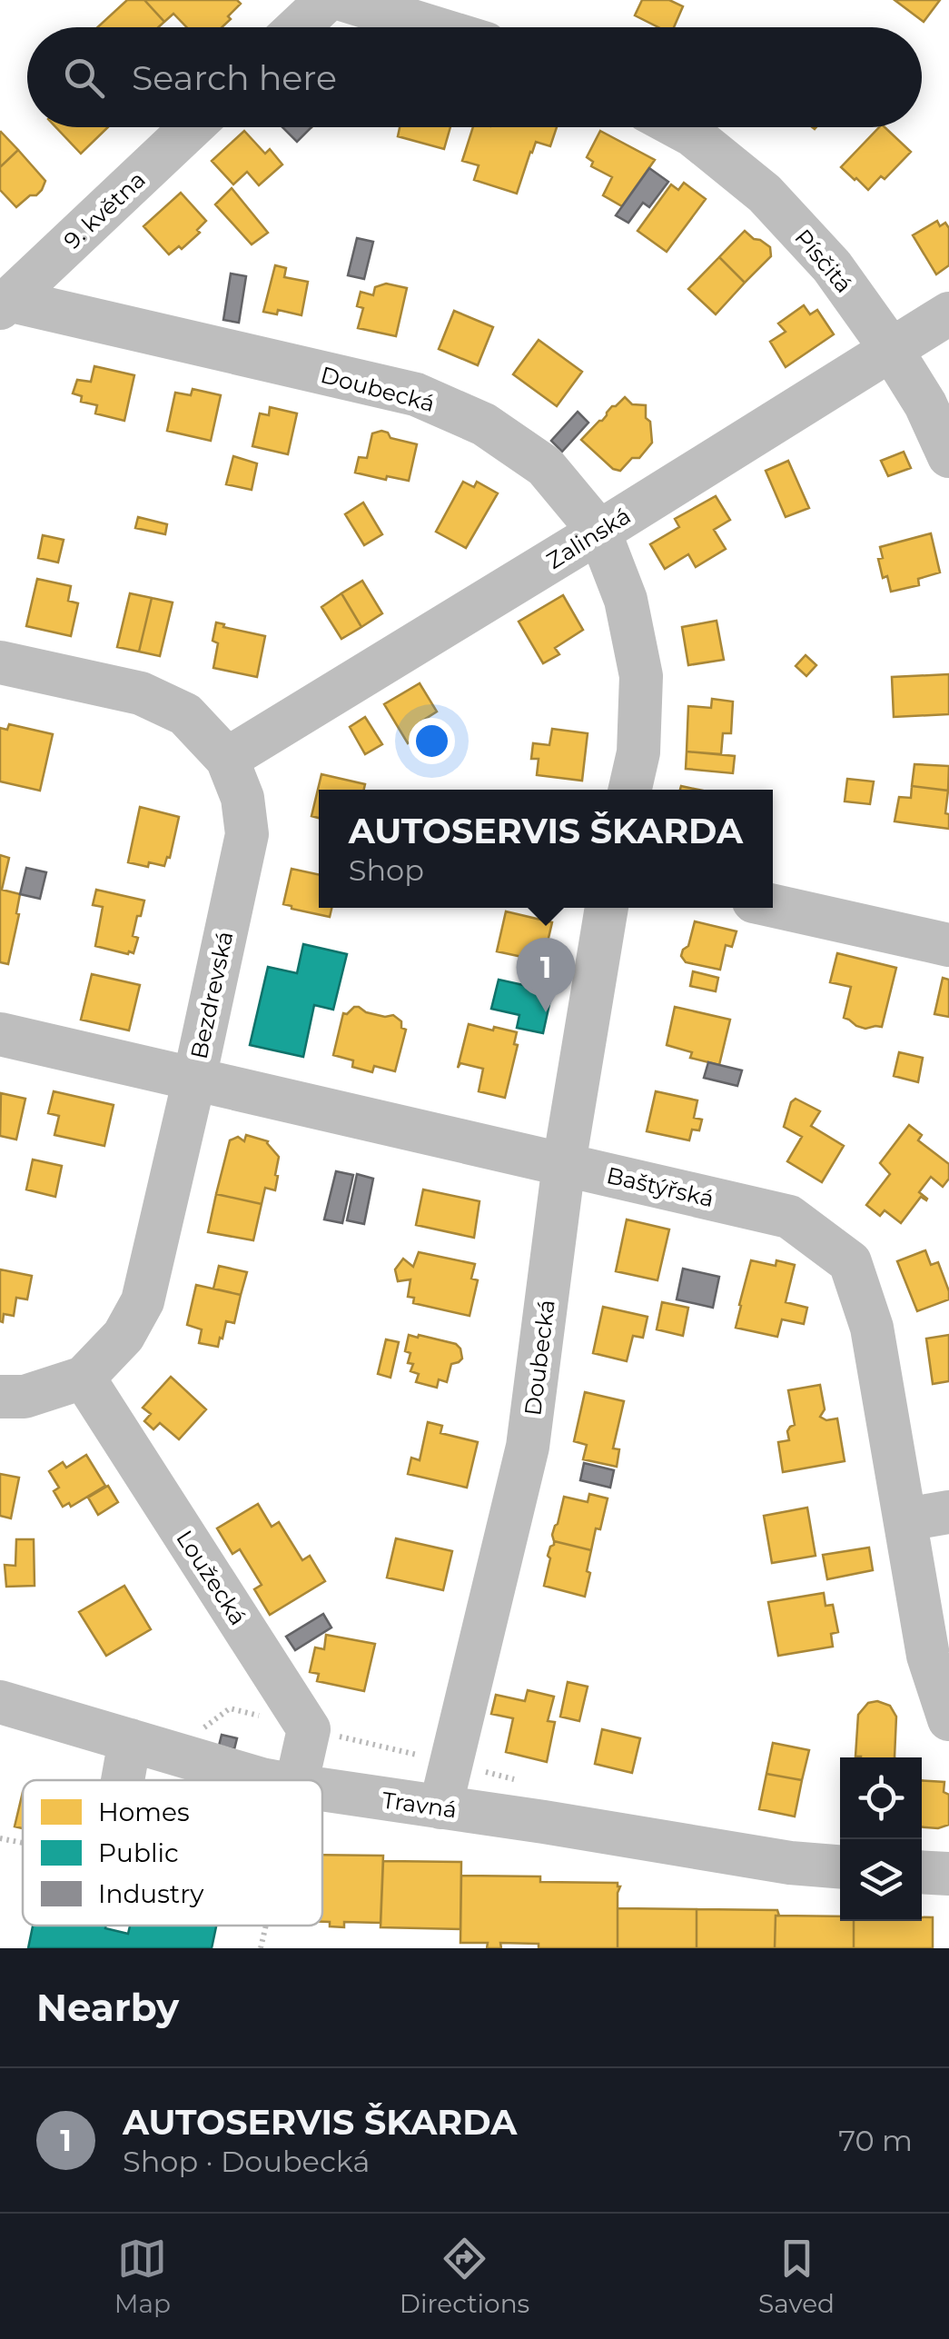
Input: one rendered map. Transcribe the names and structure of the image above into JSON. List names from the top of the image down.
{
  "streets": {
    "street": [
      "9. května",
      "Písčitá",
      "Doubecká",
      "Zalinská",
      "Bezdrevská",
      "Baštýřská",
      "Loužecká",
      "Travná"
    ]
  },
  "crossings": [
    ["9. května", "Doubecká"],
    ["Písčitá", "Zalinská"],
    ["Doubecká", "Zalinská"],
    ["Doubecká", "Baštýřská"],
    ["Doubecká", "Travná"],
    ["Zalinská", "Bezdrevská"],
    ["Bezdrevská", "Baštýřská"],
    ["Bezdrevská", "Loužecká"]
  ],
  "legend": ["Homes", "Public", "Industry"],
  "page": {
    "search": "Search here",
    "popup": ["AUTOSERVIS ŠKARDA", "Shop"],
    "pins": "1",
    "heading": "Nearby",
    "list": [
      {
        "mark": "1",
        "name": "AUTOSERVIS ŠKARDA",
        "note": "Shop · Doubecká",
        "value": "70 m"
      }
    ],
    "nav": ["Map", "Directions", "Saved"]
  }
}
